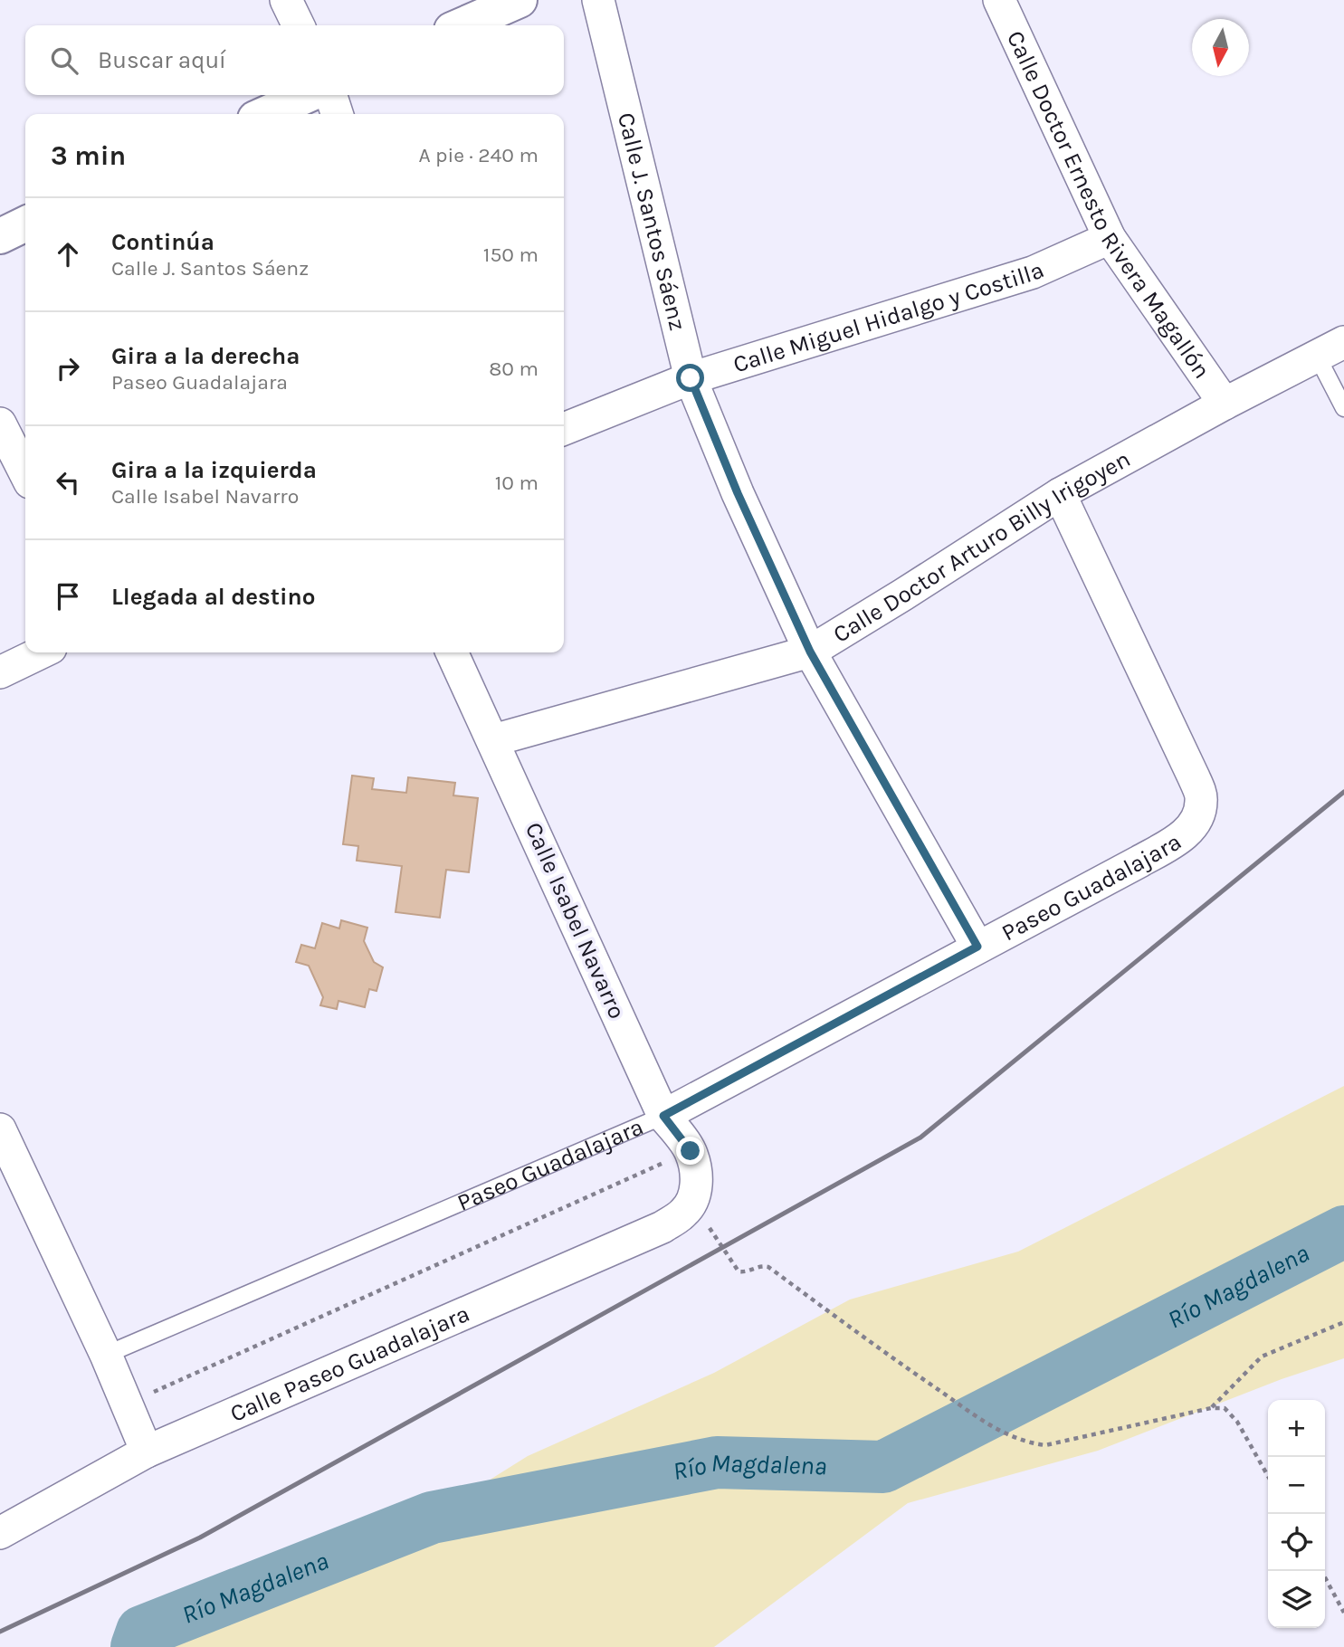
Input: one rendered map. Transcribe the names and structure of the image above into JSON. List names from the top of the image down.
{
  "streets": {
    "street": [
      "Calle Doctor Ernesto Rivera Magallón",
      "Calle J. Santos Sáenz",
      "Calle Miguel Hidalgo y Costilla",
      "Calle Doctor Arturo Billy Irigoyen",
      "Paseo Guadalajara",
      "Calle Isabel Navarro",
      "Calle Paseo Guadalajara"
    ]
  },
  "crossings": [
    ["Calle Doctor Ernesto Rivera Magallón", "Calle Miguel Hidalgo y Costilla"],
    ["Calle Doctor Ernesto Rivera Magallón", "Calle Doctor Arturo Billy Irigoyen"],
    ["Calle J. Santos Sáenz", "Calle Miguel Hidalgo y Costilla"],
    ["Calle J. Santos Sáenz", "Calle Doctor Arturo Billy Irigoyen"],
    ["Calle J. Santos Sáenz", "Paseo Guadalajara"],
    ["Calle Doctor Arturo Billy Irigoyen", "Paseo Guadalajara"],
    ["Calle Doctor Arturo Billy Irigoyen", "Calle Isabel Navarro"],
    ["Paseo Guadalajara", "Calle Isabel Navarro"],
    ["Calle Isabel Navarro", "Calle Paseo Guadalajara"]
  ],
  "water": ["Río Magdalena"],
  "north": "bottom",
  "page": {
    "search": "Buscar aquí",
    "heading": ["3 min", "A pie · 240 m"],
    "list": [
      ["Continúa", "Calle J. Santos Sáenz", "150 m"],
      ["Gira a la derecha", "Paseo Guadalajara", "80 m"],
      ["Gira a la izquierda", "Calle Isabel Navarro", "10 m"],
      "Llegada al destino"
    ],
    "map_buttons": ["+", "−"]
  }
}
